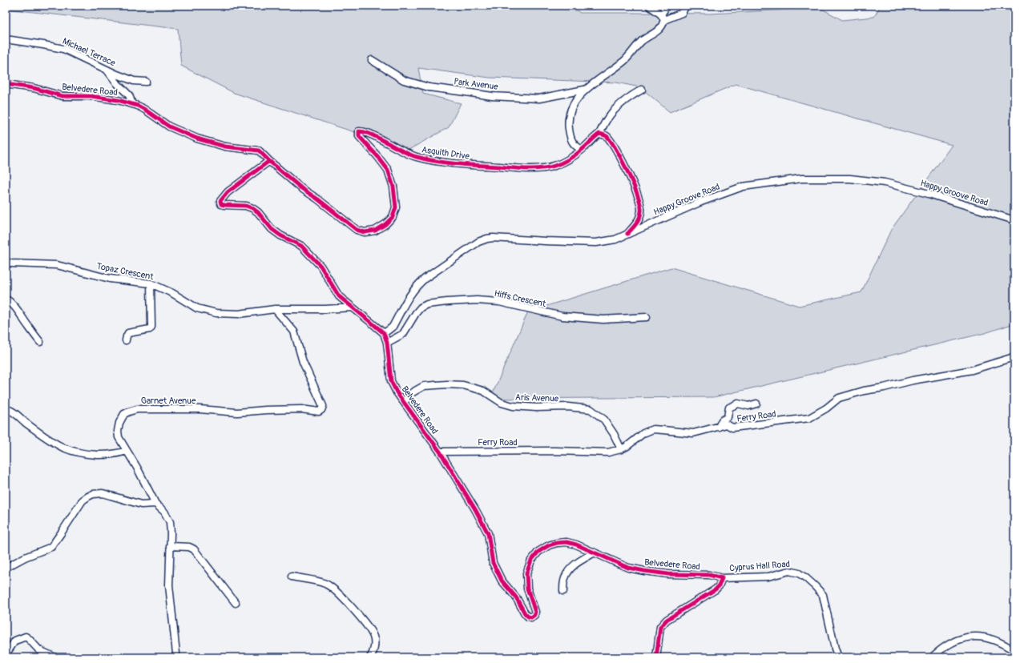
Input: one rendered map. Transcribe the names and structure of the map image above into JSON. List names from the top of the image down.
{
  "streets": {
    "street": [
      "Michael Terrace",
      "Park Avenue",
      "Belvedere Road",
      "Asquith Drive",
      "Happy Groove Road",
      "Topaz Crescent",
      "Hiffs Crescent",
      "Aris Avenue",
      "Garnet Avenue",
      "Ferry Road",
      "Cyprus Hall Road"
    ]
  },
  "crossings": [
    ["Belvedere Road", "Asquith Drive"],
    ["Belvedere Road", "Happy Groove Road"],
    ["Belvedere Road", "Topaz Crescent"],
    ["Belvedere Road", "Hiffs Crescent"],
    ["Belvedere Road", "Aris Avenue"],
    ["Belvedere Road", "Ferry Road"],
    ["Belvedere Road", "Cyprus Hall Road"],
    ["Topaz Crescent", "Garnet Avenue"],
    ["Aris Avenue", "Ferry Road"]
  ]
}
